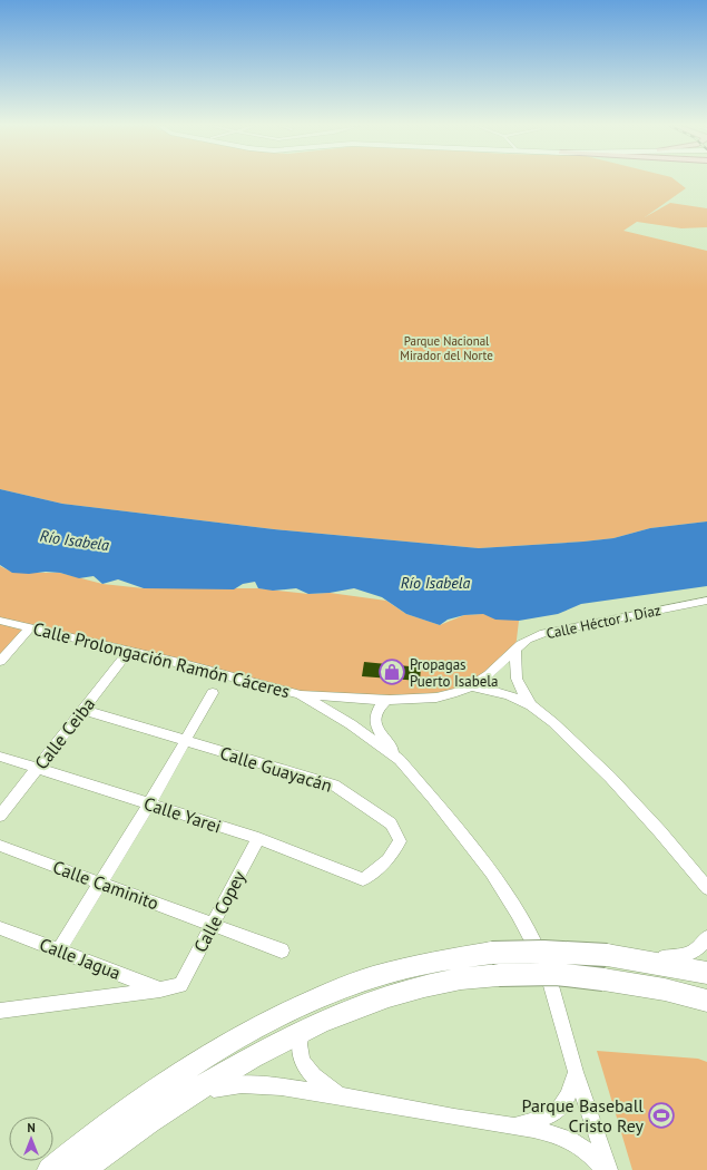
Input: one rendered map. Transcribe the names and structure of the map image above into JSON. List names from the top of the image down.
{
  "streets": {
    "street": [
      "Calle Héctor J. Díaz",
      "Calle Prolongación Ramón Cáceres",
      "Calle Ceiba",
      "Calle Guayacán",
      "Calle Yarei",
      "Calle Caminito",
      "Calle Copey",
      "Calle Jagua"
    ]
  },
  "crossings": [
    ["Calle Héctor J. Díaz", "Calle Prolongación Ramón Cáceres"],
    ["Calle Prolongación Ramón Cáceres", "Calle Ceiba"],
    ["Calle Ceiba", "Calle Guayacán"],
    ["Calle Ceiba", "Calle Yarei"],
    ["Calle Guayacán", "Calle Yarei"],
    ["Calle Yarei", "Calle Copey"],
    ["Calle Caminito", "Calle Copey"],
    ["Calle Copey", "Calle Jagua"]
  ],
  "water": ["Río Isabela"],
  "parks": ["Parque Nacional Mirador del Norte"],
  "places": {
    "shop": ["Propagas Puerto Isabela"],
    "sports": ["Parque Baseball Cristo Rey"]
  },
  "north": "top"
}
